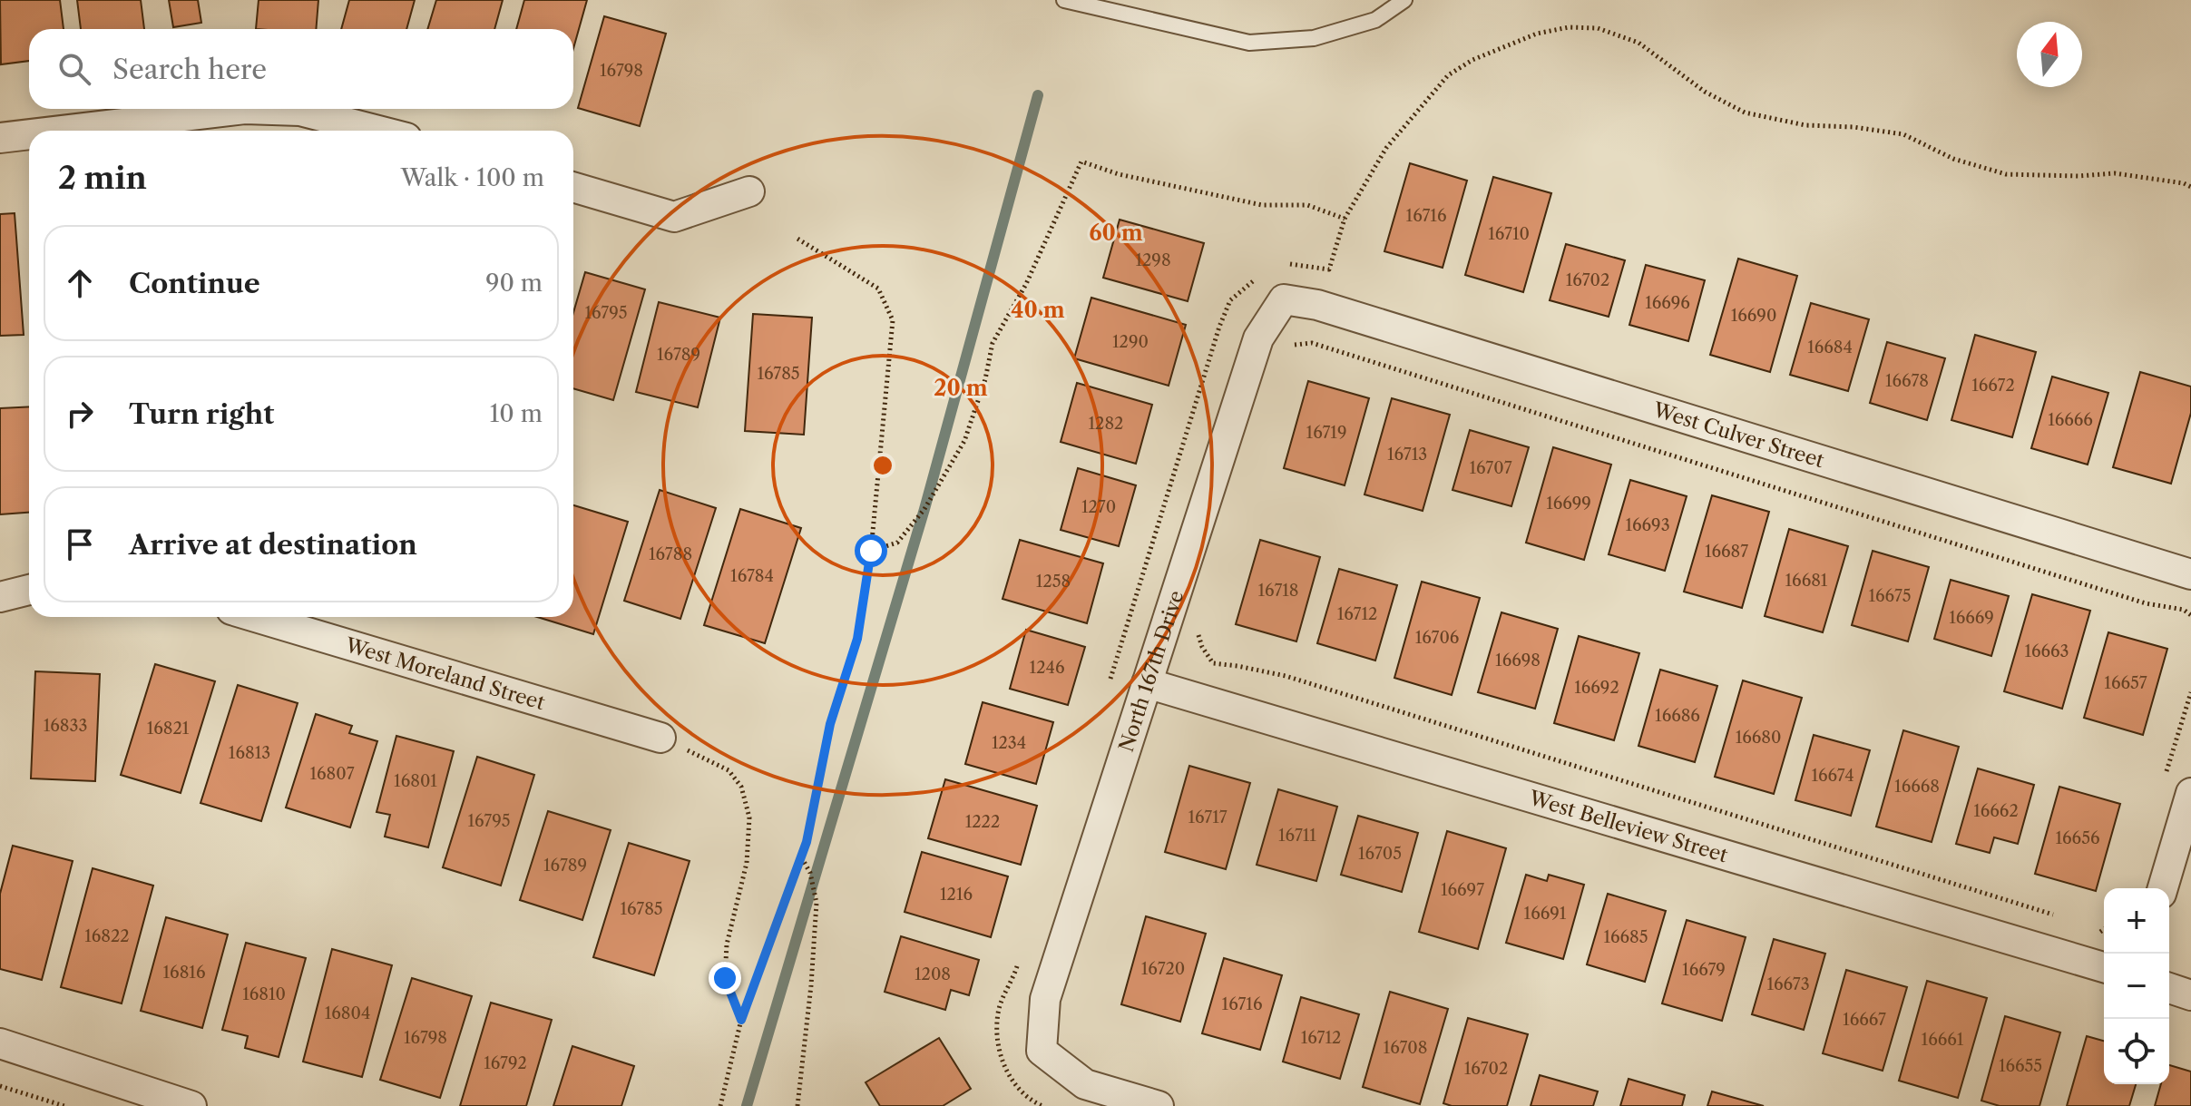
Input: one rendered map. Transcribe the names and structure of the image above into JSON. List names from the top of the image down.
{
  "streets": {
    "street": [
      "West Culver Street",
      "North 167th Drive",
      "West Moreland Street",
      "West Belleview Street"
    ]
  },
  "crossings": [
    ["West Culver Street", "North 167th Drive"],
    ["North 167th Drive", "West Belleview Street"]
  ],
  "house_numbers": [
    "16798",
    "16716",
    "16710",
    "1298",
    "16702",
    "16696",
    "16795",
    "16690",
    "1290",
    "16684",
    "16789",
    "16785",
    "16678",
    "16672",
    "16666",
    "1282",
    "16719",
    "16713",
    "16707",
    "16699",
    "1270",
    "16693",
    "16687",
    "16788",
    "16784",
    "16681",
    "1258",
    "16718",
    "16675",
    "16712",
    "16669",
    "16706",
    "16663",
    "16698",
    "1246",
    "16657",
    "16692",
    "16686",
    "16833",
    "16821",
    "16680",
    "1234",
    "16813",
    "16807",
    "16674",
    "16801",
    "16668",
    "16662",
    "16717",
    "16795",
    "1222",
    "16711",
    "16656",
    "16705",
    "16789",
    "16697",
    "1216",
    "16785",
    "16691",
    "16822",
    "16685",
    "16720",
    "16679",
    "16816",
    "1208",
    "16673",
    "16810",
    "16716",
    "16804",
    "16667",
    "16798",
    "16712",
    "16661",
    "16708",
    "16792",
    "16655",
    "16702"
  ],
  "north": "top",
  "page": {
    "search": "Search here",
    "heading": ["2 min", "Walk · 100 m"],
    "list": [
      ["Continue", "90 m"],
      ["Turn right", "10 m"],
      "Arrive at destination"
    ],
    "map_buttons": ["+", "−"]
  },
  "rings": ["60 m", "40 m", "20 m"]
}
